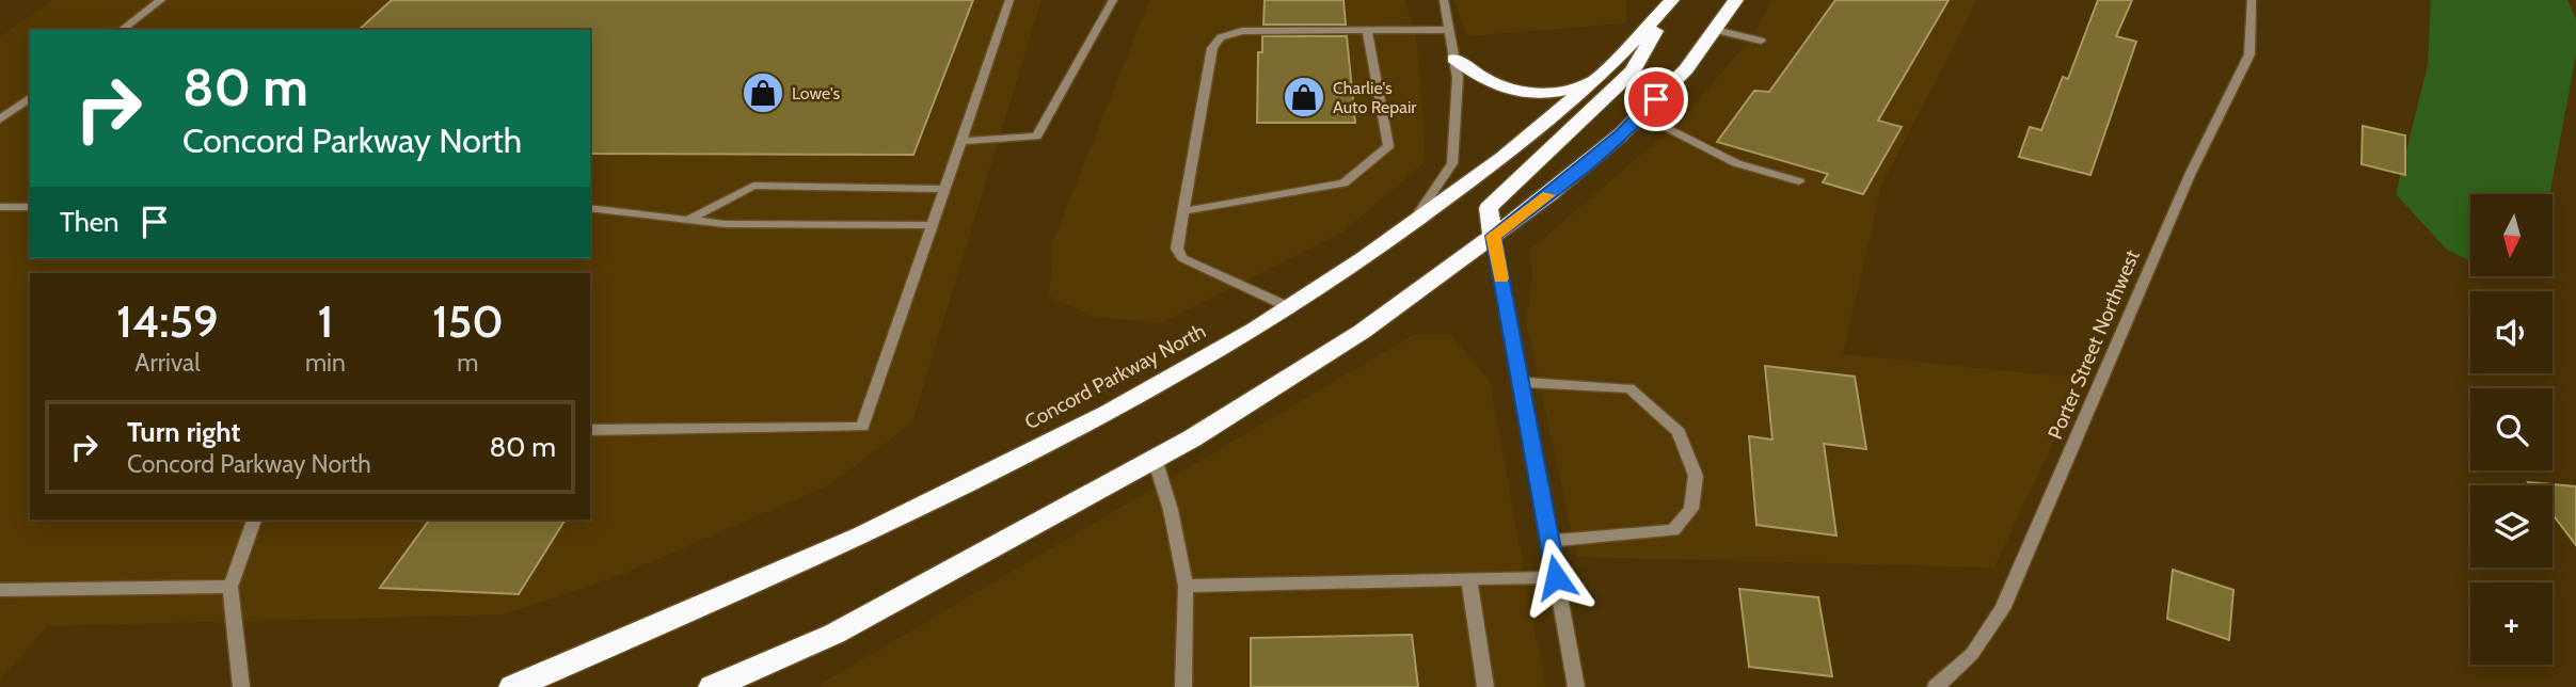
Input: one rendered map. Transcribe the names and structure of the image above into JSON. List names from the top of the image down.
{
  "streets": {
    "highway": ["Concord Parkway North"],
    "street": ["Porter Street Northwest"]
  },
  "places": {
    "shop": ["Lowe's", "Charlie's Auto Repair"]
  },
  "north": "bottom",
  "page": {
    "turn": ["80 m", "Concord Parkway North"],
    "then": "Then",
    "map_buttons": "+",
    "eta": [
      "14:59",
      "Arrival",
      "1",
      "min",
      "150",
      "m"
    ],
    "list": [
      {
        "name": "Turn right",
        "note": "Concord Parkway North",
        "value": "80 m"
      }
    ]
  }
}
